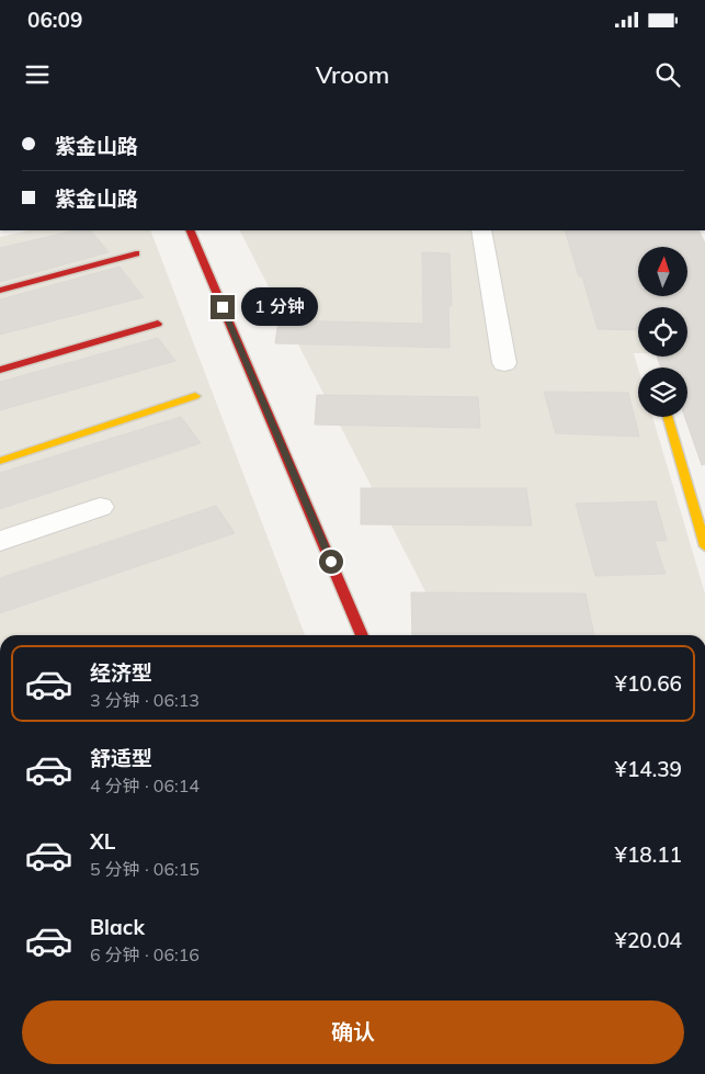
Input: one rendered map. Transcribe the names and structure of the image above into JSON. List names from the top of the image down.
{
  "north": "top",
  "page": {
    "status": "06:09",
    "header": "Vroom",
    "banner": ["紫金山路", "紫金山路"],
    "bubble": "1 分钟",
    "list": [
      {
        "name": "经济型",
        "note": "3 分钟 · 06:13",
        "value": "¥10.66"
      },
      {
        "name": "舒适型",
        "note": "4 分钟 · 06:14",
        "value": "¥14.39"
      },
      {
        "name": "XL",
        "note": "5 分钟 · 06:15",
        "value": "¥18.11"
      },
      {
        "name": "Black",
        "note": "6 分钟 · 06:16",
        "value": "¥20.04"
      }
    ],
    "buttons": "确认"
  }
}
